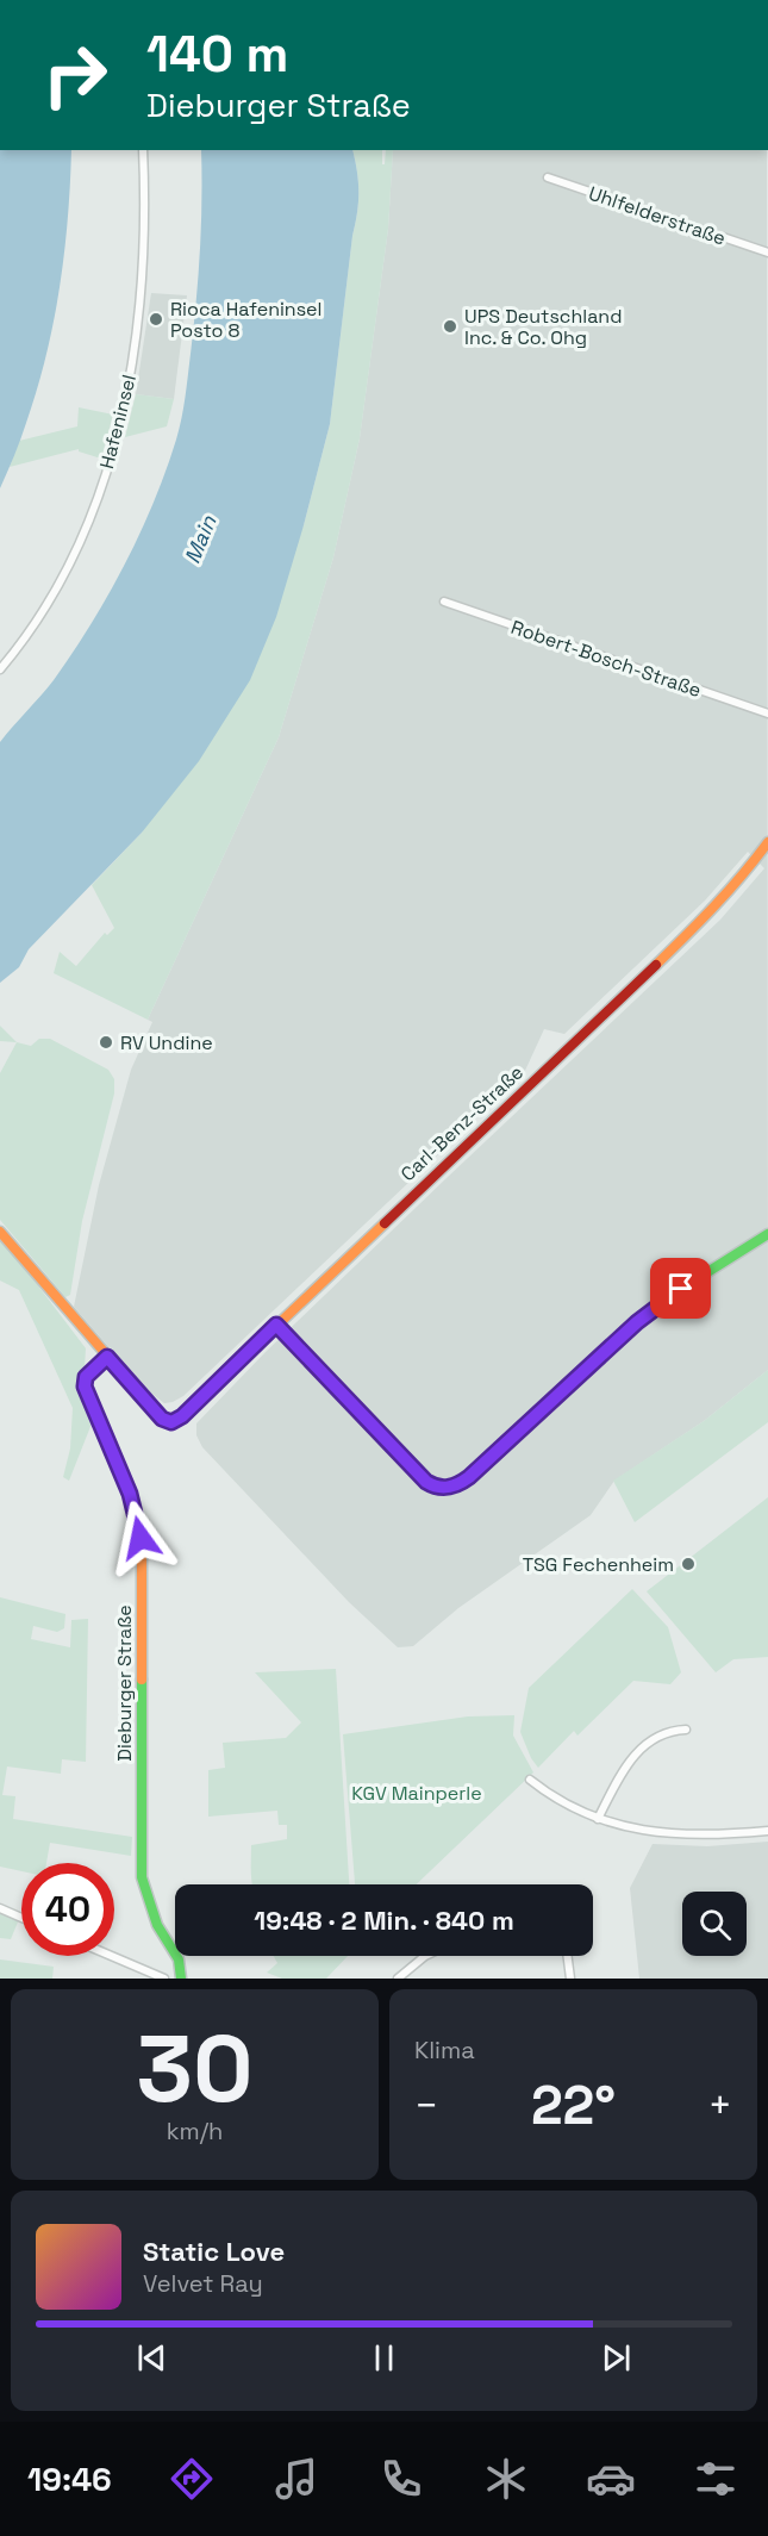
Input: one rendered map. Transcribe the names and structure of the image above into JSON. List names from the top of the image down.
{
  "streets": {
    "street": [
      "Uhlfelderstraße",
      "Hafeninsel",
      "Robert-Bosch-Straße",
      "Carl-Benz-Straße",
      "Dieburger Straße"
    ]
  },
  "crossings": [
    ["Carl-Benz-Straße", "Dieburger Straße"]
  ],
  "water": ["Main"],
  "parks": ["KGV Mainperle"],
  "places": [
    "Rioca Hafeninsel Posto 8",
    "UPS Deutschland Inc. & Co. Ohg",
    "RV Undine",
    "TSG Fechenheim"
  ],
  "page": {
    "turn": ["140 m", "Dieburger Straße"],
    "limit": "40",
    "trip": "19:48 · 2 Min. · 840 m",
    "tile": [
      ["30", "km/h"],
      "Klima"
    ],
    "heat": ["−", "22°", "+"],
    "song": ["Static Love", "Velvet Ray"],
    "tabs": "19:46"
  }
}
